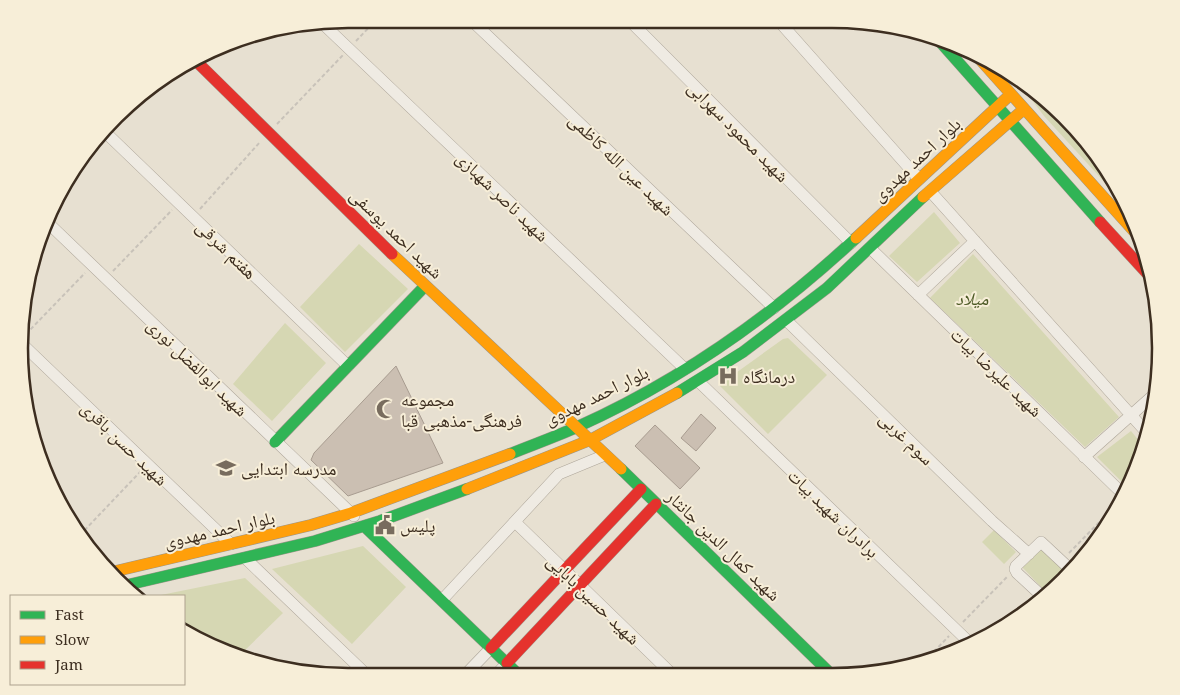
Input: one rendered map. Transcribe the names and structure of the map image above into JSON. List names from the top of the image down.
{
  "streets": {
    "main road": ["بلوار احمد مهدوی", "شهید احمد یوسفی", "شهید کمال الدین جانثار"],
    "street": [
      "شهید محمود سهرابی",
      "شهید عین الله کاظمی",
      "شهید ناصر شهبازی",
      "هفتم شرقی",
      "شهید ابوالفضل نوری",
      "شهید علیرضا بیات",
      "سوم غربی",
      "شهید حسن باقری",
      "برادران شهید بیات",
      "شهید حسین بابایی"
    ]
  },
  "crossings": [
    ["شهید محمود سهرابی", "بلوار احمد مهدوی"],
    ["بلوار احمد مهدوی", "شهید عین الله کاظمی"],
    ["بلوار احمد مهدوی", "شهید ناصر شهبازی"],
    ["بلوار احمد مهدوی", "شهید احمد یوسفی"],
    ["بلوار احمد مهدوی", "شهید ابوالفضل نوری"],
    ["بلوار احمد مهدوی", "شهید علیرضا بیات"],
    ["بلوار احمد مهدوی", "سوم غربی"],
    ["بلوار احمد مهدوی", "شهید حسن باقری"],
    ["بلوار احمد مهدوی", "برادران شهید بیات"],
    ["بلوار احمد مهدوی", "شهید کمال الدین جانثار"],
    ["شهید احمد یوسفی", "شهید کمال الدین جانثار"]
  ],
  "parks": ["میلاد"],
  "places": {
    "hospital": ["درمانگاه"],
    "mosque": ["مجموعه فرهنگی-مذهبی قبا"],
    "school or university": ["مدرسه ابتدایی"],
    "public building": ["پلیس"]
  },
  "legend": ["Fast", "Slow", "Jam"]
}
